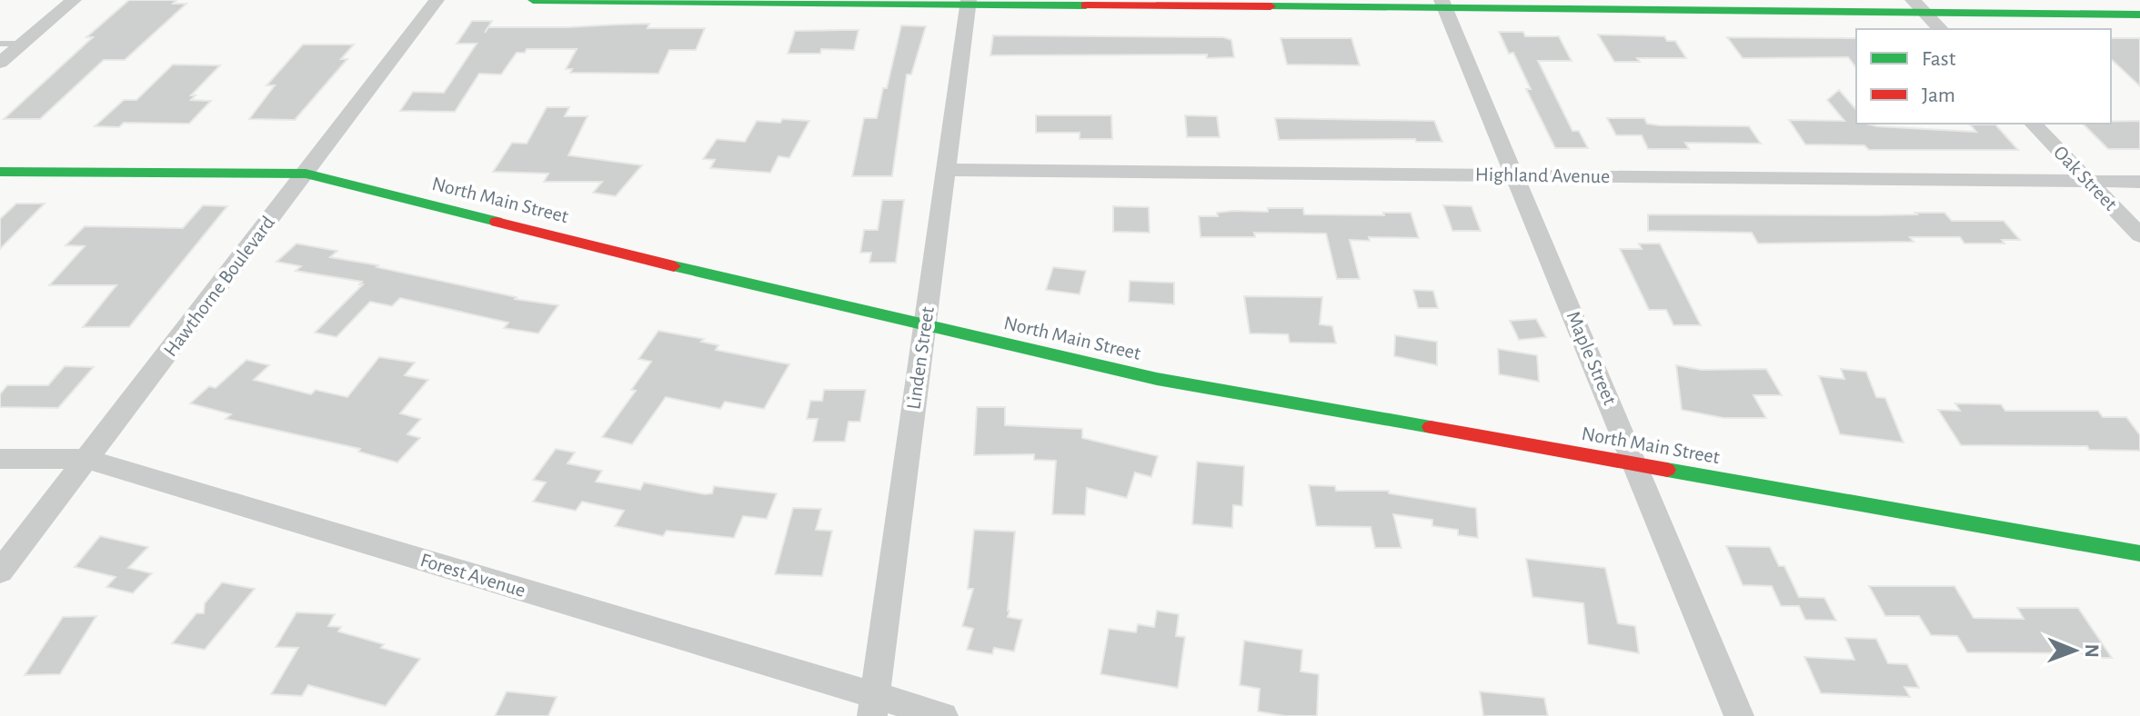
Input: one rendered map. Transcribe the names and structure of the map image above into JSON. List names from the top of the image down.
{
  "streets": {
    "street": [
      "Highland Avenue",
      "Oak Street",
      "North Main Street",
      "Hawthorne Boulevard",
      "Linden Street",
      "Maple Street",
      "Forest Avenue"
    ]
  },
  "crossings": [
    ["Highland Avenue", "Oak Street"],
    ["Highland Avenue", "Linden Street"],
    ["Highland Avenue", "Maple Street"],
    ["North Main Street", "Hawthorne Boulevard"],
    ["North Main Street", "Linden Street"],
    ["North Main Street", "Maple Street"],
    ["Hawthorne Boulevard", "Forest Avenue"],
    ["Linden Street", "Forest Avenue"]
  ],
  "legend": ["Fast", "Jam"],
  "north": "right"
}
